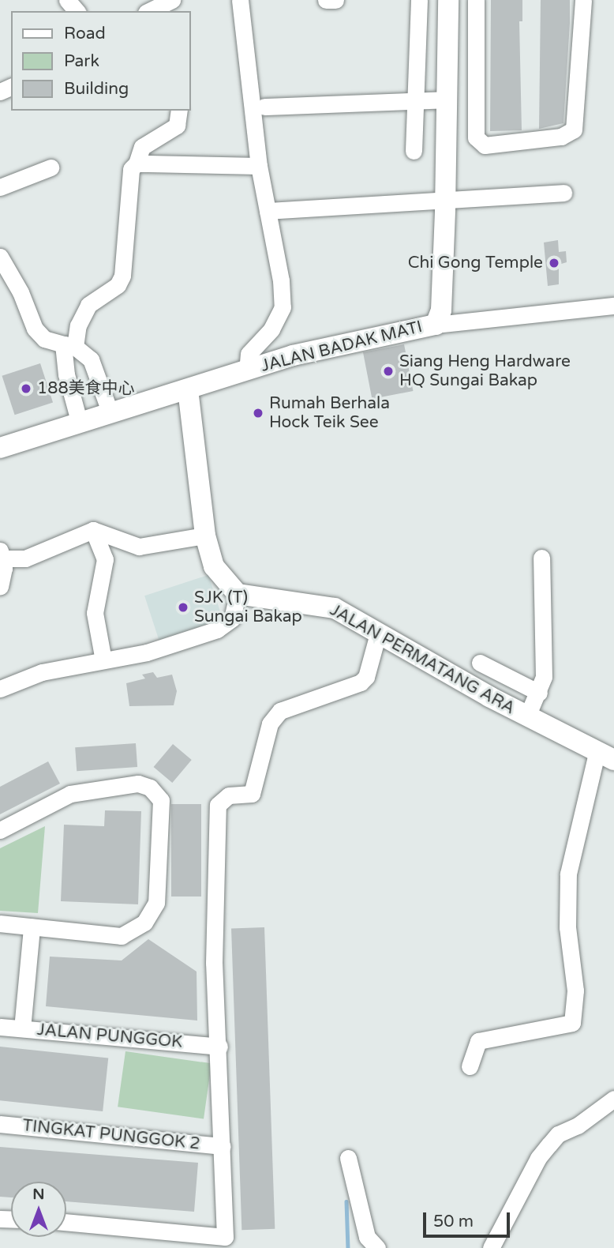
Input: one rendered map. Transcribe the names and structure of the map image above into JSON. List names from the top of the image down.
{
  "streets": {
    "main road": ["JALAN BADAK MATI", "JALAN PERMATANG ARA"],
    "street": ["JALAN PUNGGOK", "TINGKAT PUNGGOK 2"]
  },
  "places": [
    "Chi Gong Temple",
    "Siang Heng Hardware HQ Sungai Bakap",
    "188美食中心",
    "Rumah Berhala Hock Teik See",
    "SJK (T) Sungai Bakap"
  ],
  "legend": ["Road", "Park", "Building"],
  "scale_bar": "50 m",
  "north": "top"
}
